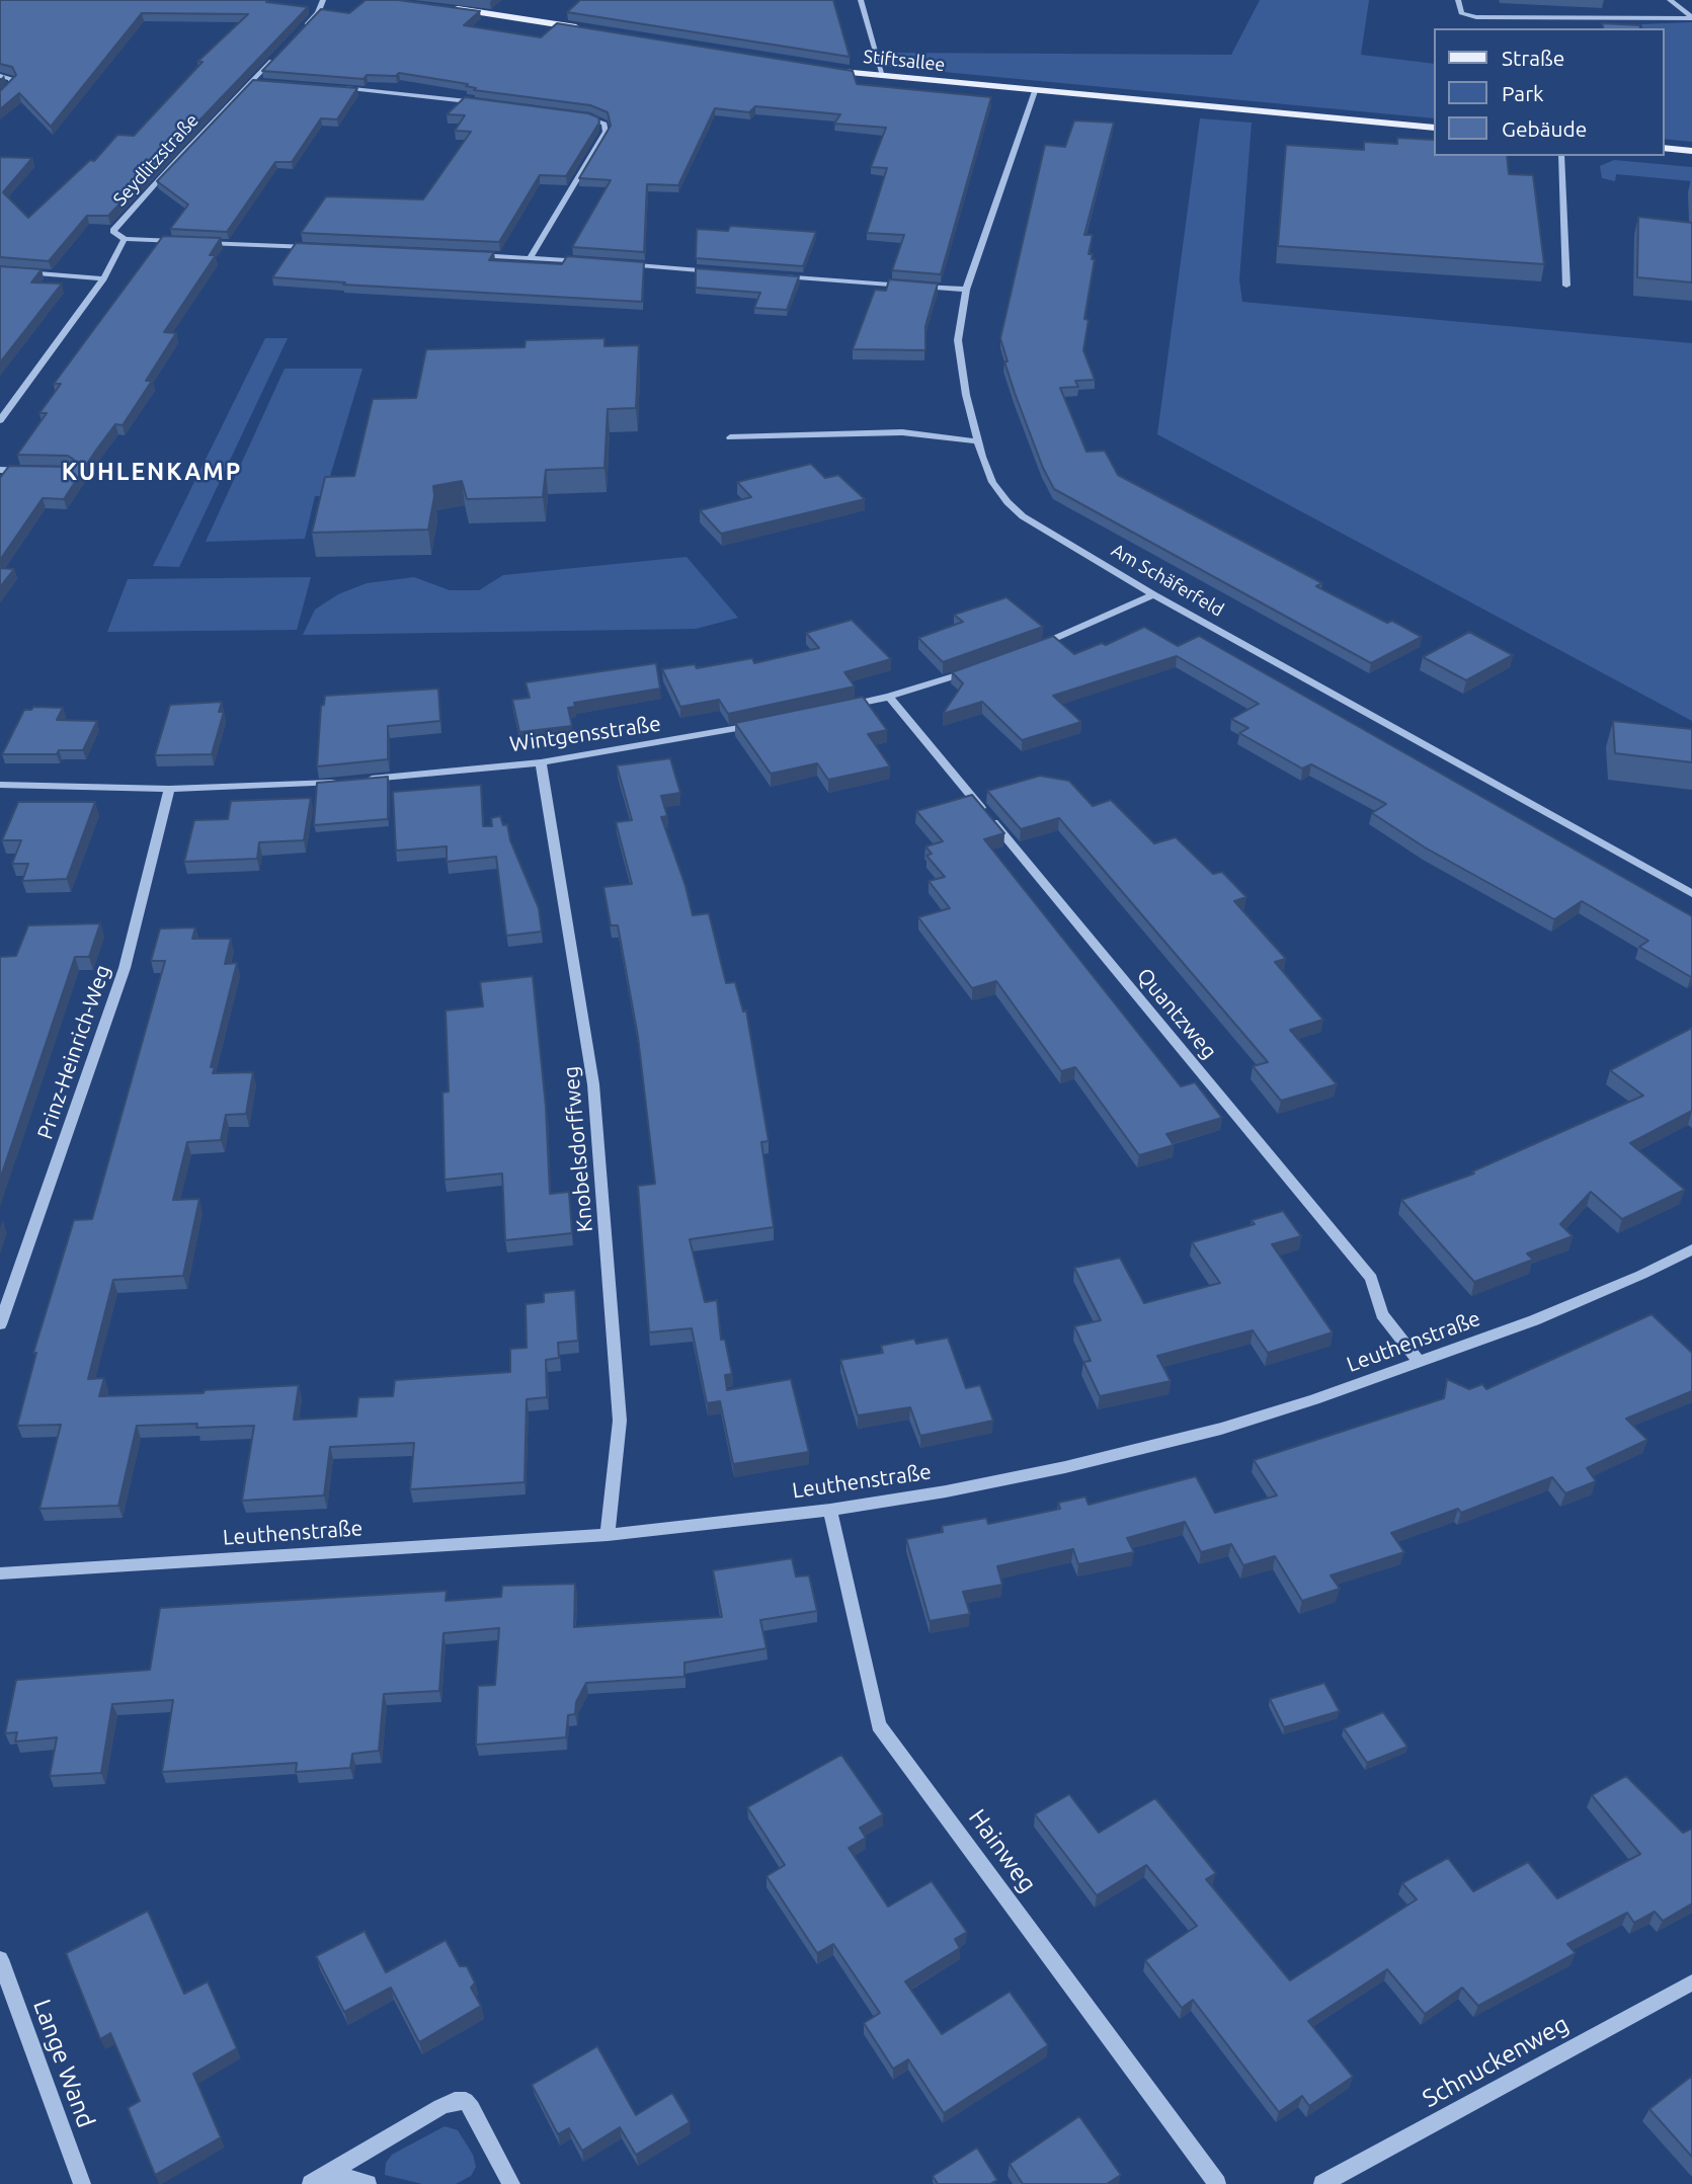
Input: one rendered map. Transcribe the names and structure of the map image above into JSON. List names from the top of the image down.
{
  "streets": {
    "main road": ["Stiftsallee"],
    "street": [
      "Seydlitzstraße",
      "Am Schäferfeld",
      "Wintgensstraße",
      "Quantzweg",
      "Prinz-Heinrich-Weg",
      "Knobelsdorffweg",
      "Leuthenstraße",
      "Hainweg",
      "Schnuckenweg",
      "Lange Wand"
    ]
  },
  "crossings": [
    ["Stiftsallee", "Am Schäferfeld"],
    ["Wintgensstraße", "Knobelsdorffweg"],
    ["Quantzweg", "Leuthenstraße"],
    ["Knobelsdorffweg", "Leuthenstraße"],
    ["Leuthenstraße", "Hainweg"]
  ],
  "districts": ["KUHLENKAMP"],
  "legend": ["Straße", "Park", "Gebäude"]
}
